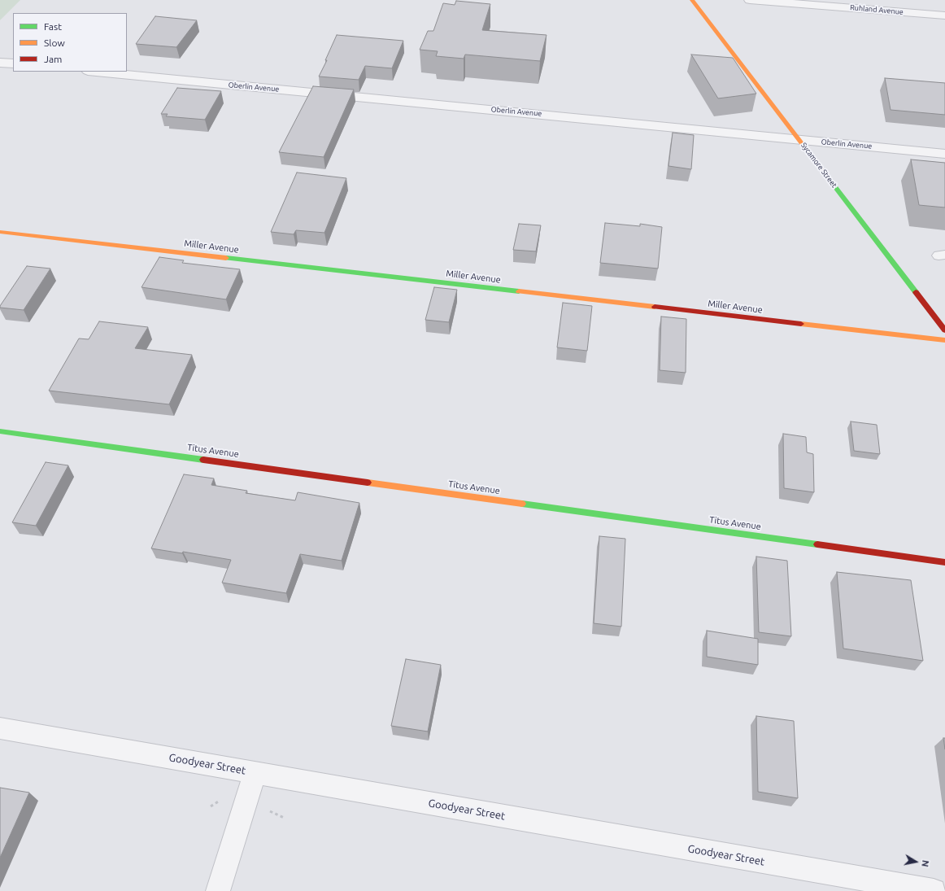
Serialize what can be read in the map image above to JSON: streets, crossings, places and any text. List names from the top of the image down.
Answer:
{
  "streets": {
    "street": [
      "Ruhland Avenue",
      "Oberlin Avenue",
      "Sycamore Street",
      "Miller Avenue",
      "Titus Avenue",
      "Goodyear Street"
    ]
  },
  "crossings": [
    ["Oberlin Avenue", "Sycamore Street"]
  ],
  "legend": ["Fast", "Slow", "Jam"],
  "north": "right"
}
